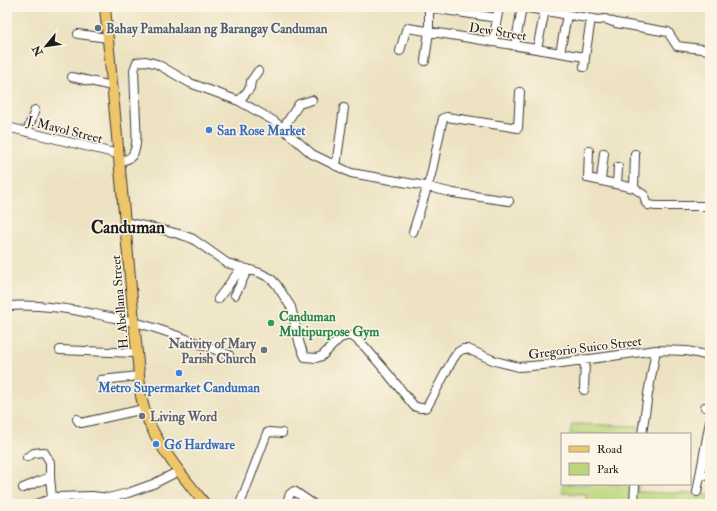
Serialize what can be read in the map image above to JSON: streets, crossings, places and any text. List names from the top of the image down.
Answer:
{
  "streets": {
    "main road": ["H. Abellana Street"],
    "street": ["Dew Street", "J. Mayol Street", "Gregorio Suico Street"]
  },
  "crossings": [
    ["J. Mayol Street", "H. Abellana Street"],
    ["H. Abellana Street", "Gregorio Suico Street"]
  ],
  "districts": ["Canduman"],
  "places": [
    "Bahay Pamahalaan ng Barangay Canduman",
    "San Rose Market",
    "Canduman Multipurpose Gym",
    "Nativity of Mary Parish Church",
    "Metro Supermarket Canduman",
    "Living Word",
    "G6 Hardware"
  ],
  "legend": ["Road", "Park"],
  "north": "bottom left"
}
